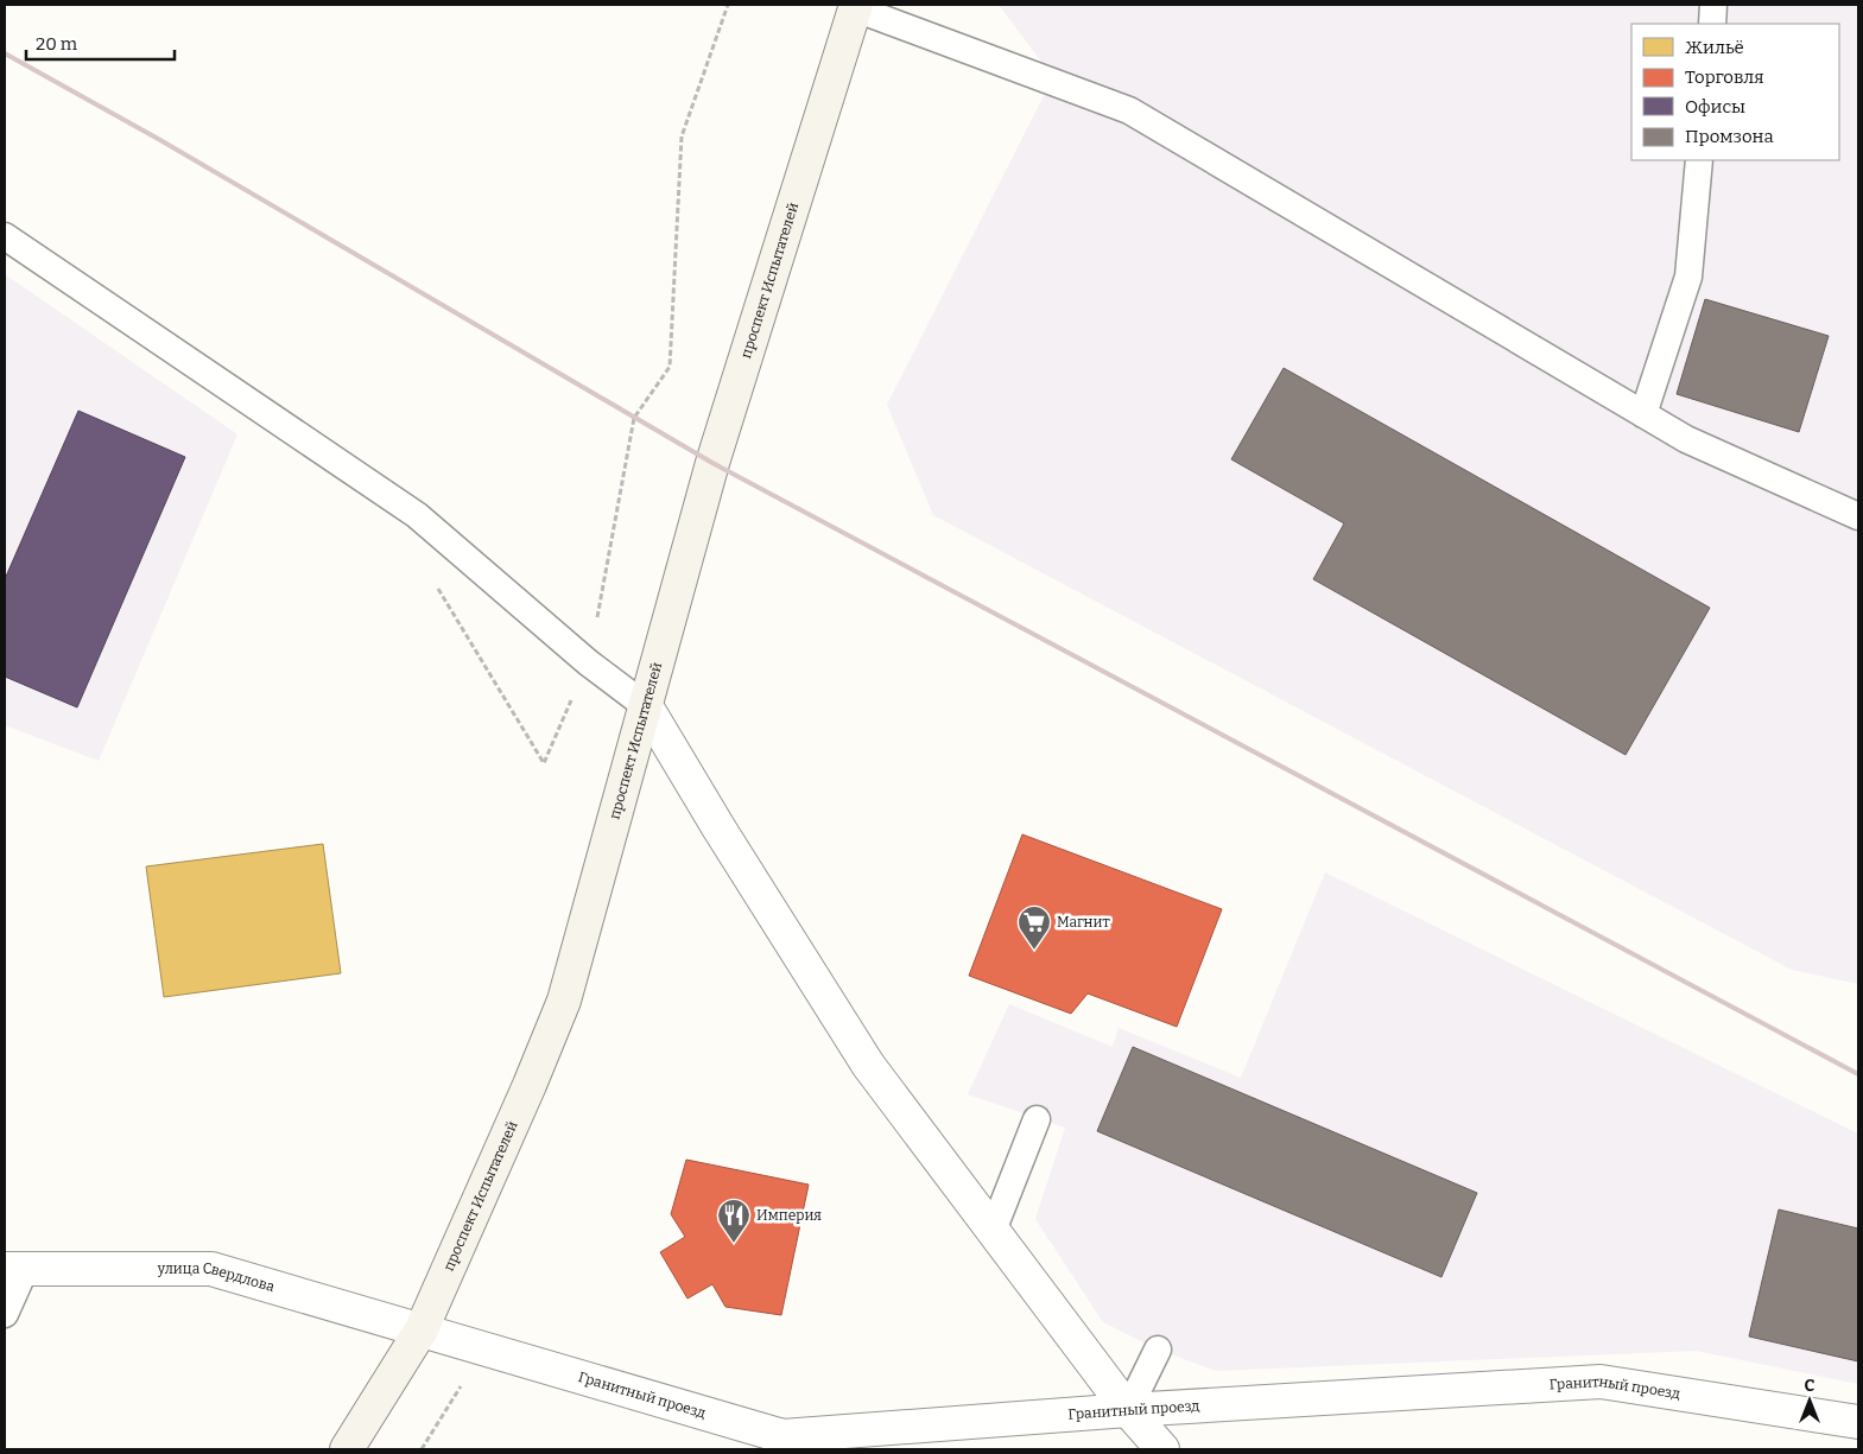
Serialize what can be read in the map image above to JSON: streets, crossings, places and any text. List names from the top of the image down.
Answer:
{
  "streets": {
    "main road": ["проспект Испытателей"],
    "street": ["улица Свердлова", "Гранитный проезд"]
  },
  "crossings": [
    ["проспект Испытателей", "улица Свердлова"],
    ["проспект Испытателей", "Гранитный проезд"],
    ["улица Свердлова", "Гранитный проезд"]
  ],
  "places": {
    "supermarket": ["Магнит"],
    "restaurant": ["Империя"]
  },
  "legend": [
    "Жильё",
    "Торговля",
    "Офисы",
    "Промзона"
  ],
  "scale_bar": "20 m",
  "north": "top"
}
